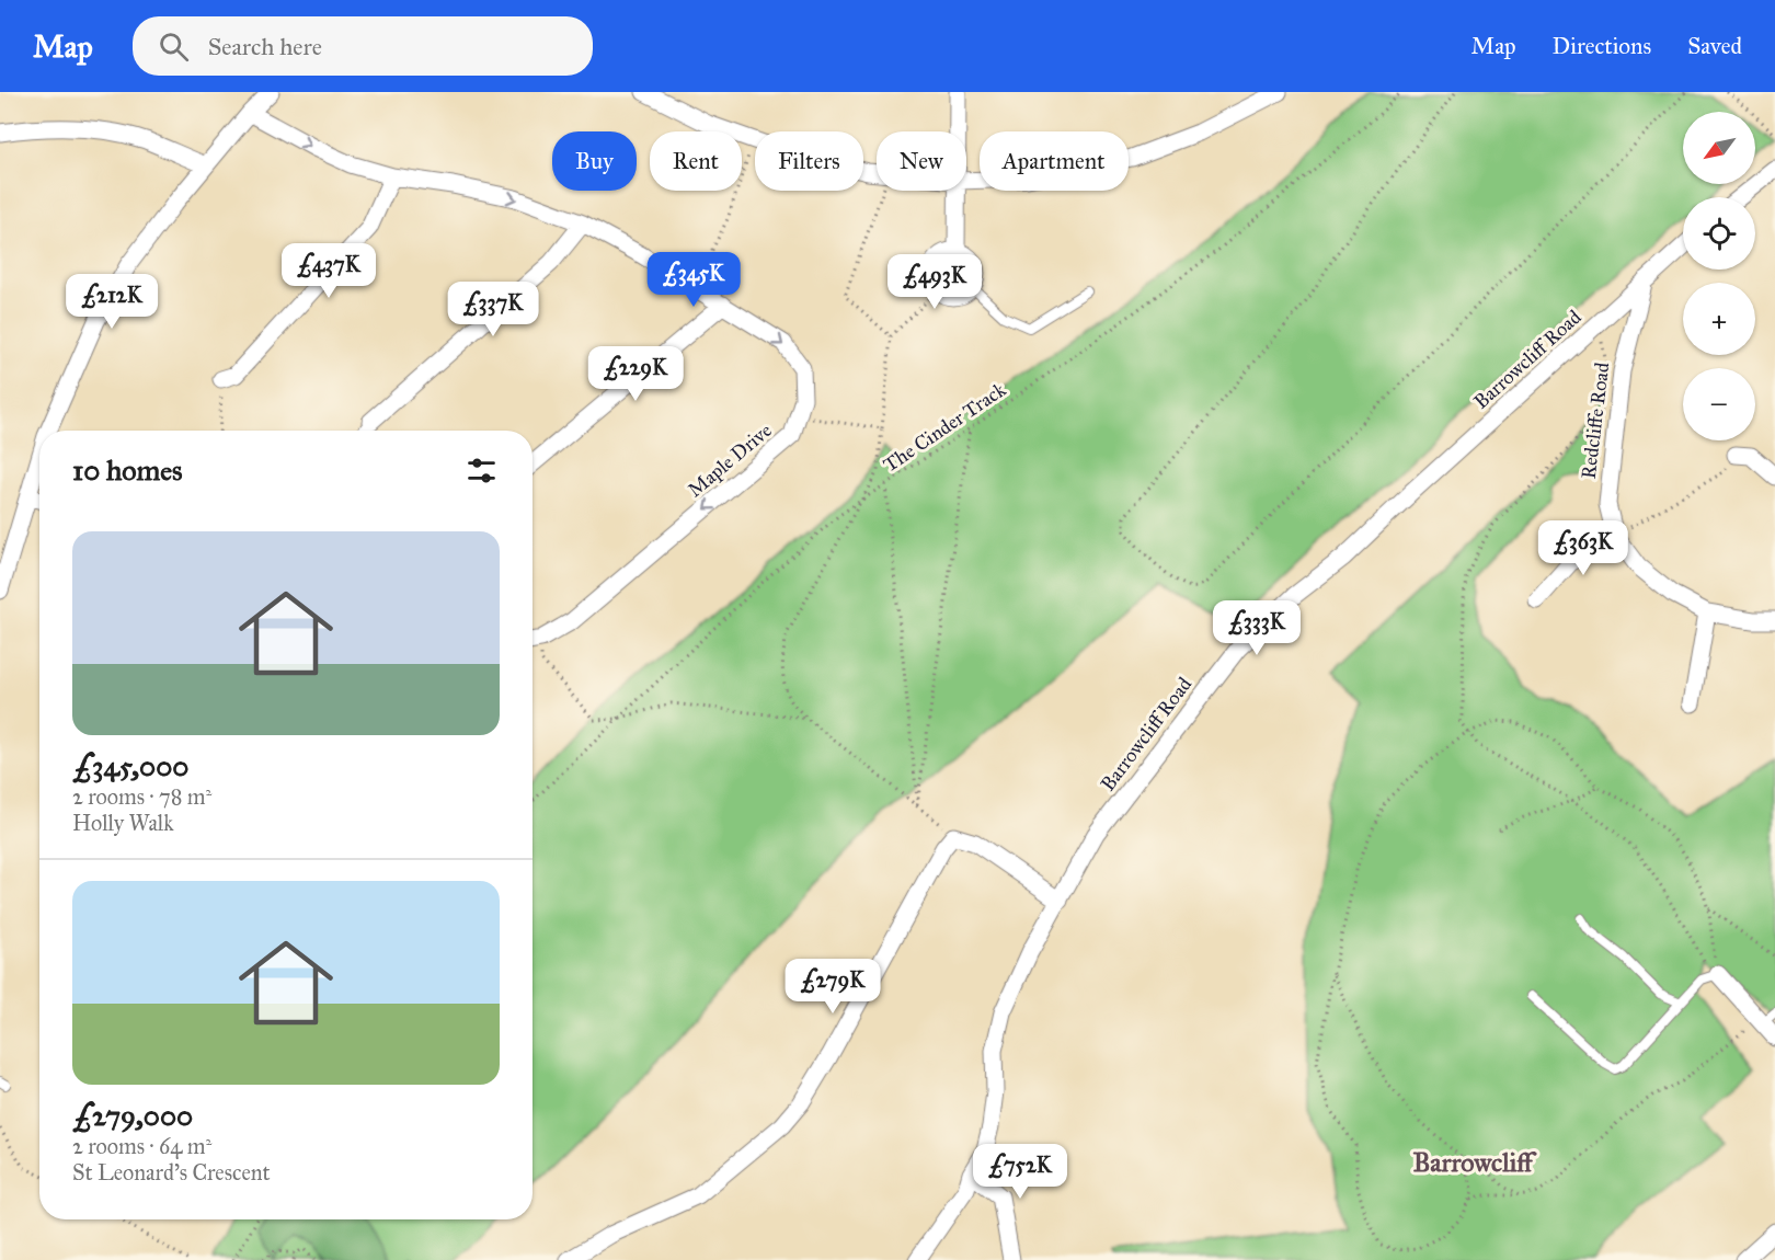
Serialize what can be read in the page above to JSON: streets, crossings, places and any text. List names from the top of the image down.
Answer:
{
  "streets": {
    "street": ["Barrowcliff Road", "Redcliffe Road", "Maple Drive"],
    "path": ["The Cinder Track"]
  },
  "crossings": [
    ["Barrowcliff Road", "Redcliffe Road"]
  ],
  "districts": ["Barrowcliff"],
  "north": "bottom left",
  "page": {
    "header": "Map",
    "search": "Search here",
    "nav": ["Map", "Directions", "Saved"],
    "map_buttons": ["+", "−"],
    "chip": [
      "Buy",
      "Rent",
      "Filters",
      "New",
      "Apartment"
    ],
    "price": [
      "£437K",
      "£345K",
      "£493K",
      "£212K",
      "£337K",
      "£229K",
      "£363K",
      "£333K",
      "£279K",
      "£752K"
    ],
    "heading": "10 homes",
    "list": [
      {
        "name": "£345,000",
        "note": "2 rooms · 78 m² · Holly Walk"
      },
      {
        "name": "£279,000",
        "note": "2 rooms · 64 m² · St Leonard's Crescent"
      }
    ]
  }
}
